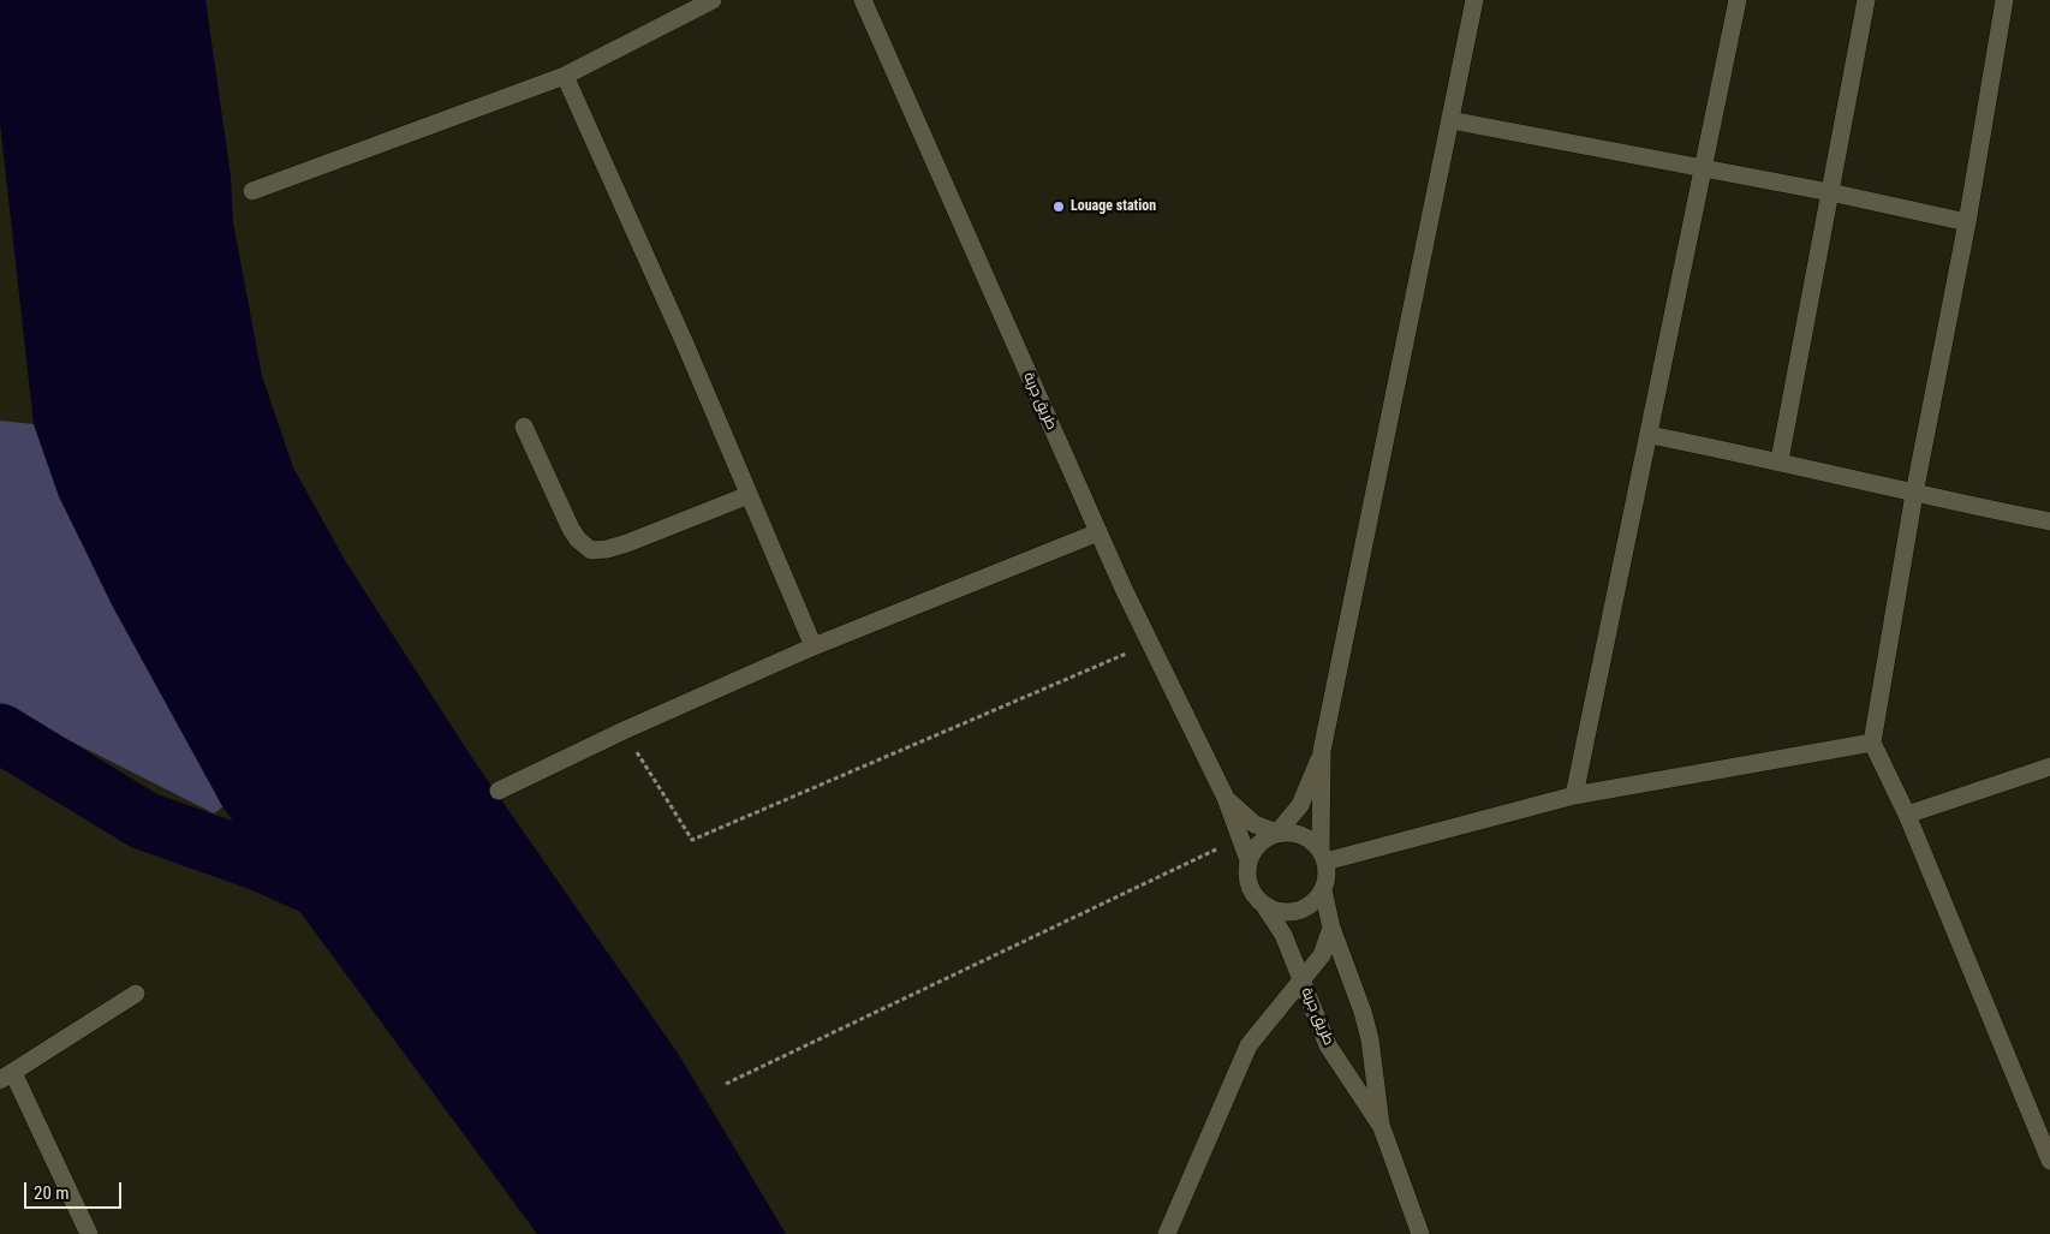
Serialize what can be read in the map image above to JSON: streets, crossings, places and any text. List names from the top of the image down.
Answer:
{
  "streets": {
    "street": ["طريق جربة"]
  },
  "places": ["Louage station"],
  "scale_bar": "20 m"
}
